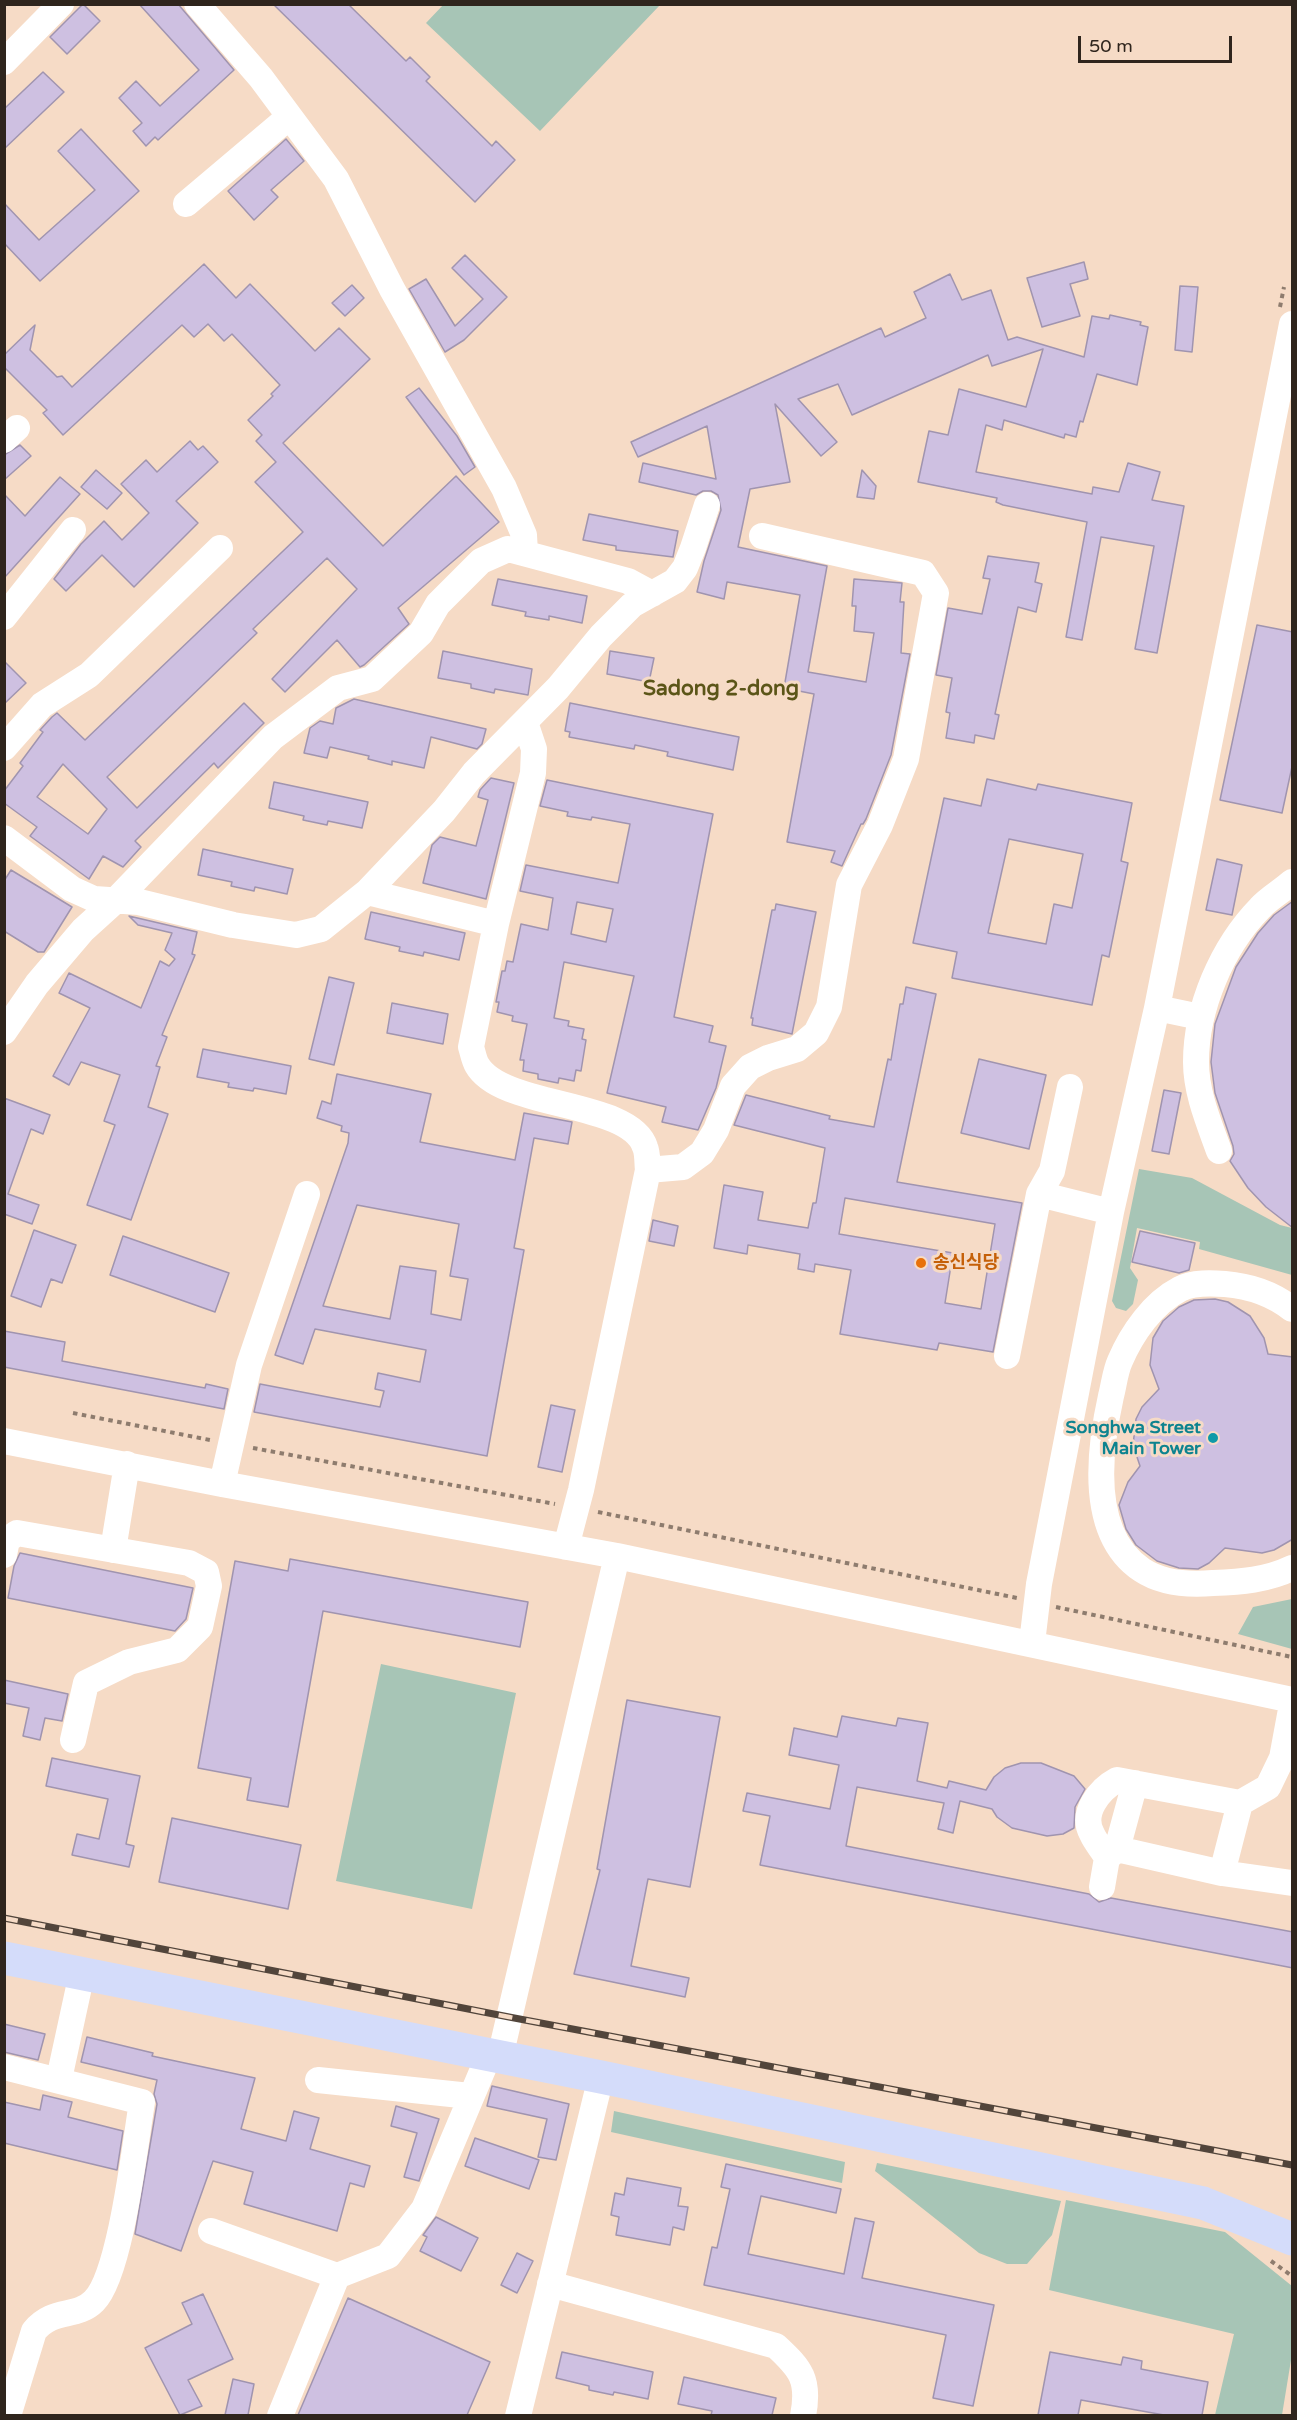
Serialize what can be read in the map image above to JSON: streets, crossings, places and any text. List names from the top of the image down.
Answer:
{
  "districts": ["Sadong 2-dong"],
  "places": ["송신식당", "Songhwa Street Main Tower"],
  "scale_bar": "50 m"
}
